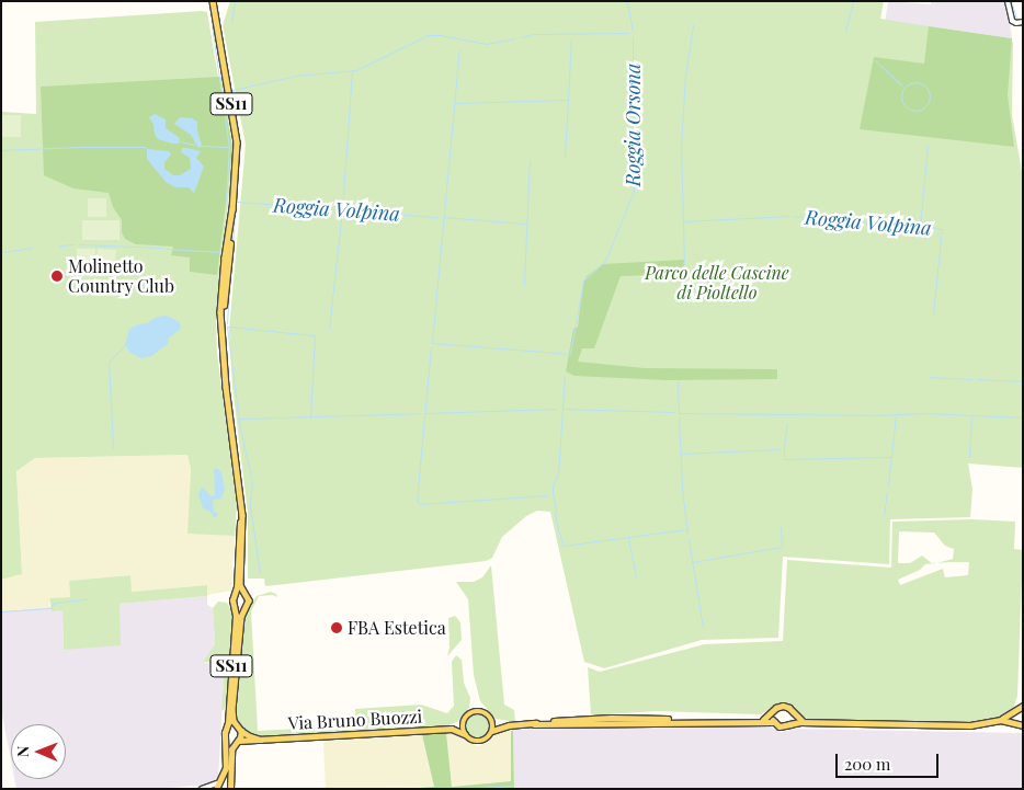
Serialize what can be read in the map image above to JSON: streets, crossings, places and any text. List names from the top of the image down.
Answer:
{
  "streets": {
    "main road": ["SS11", "Via Bruno Buozzi"]
  },
  "crossings": [
    ["SS11", "Via Bruno Buozzi"]
  ],
  "water": ["Roggia Orsona", "Roggia Volpina"],
  "parks": ["Parco delle Cascine di Pioltello"],
  "places": ["Molinetto Country Club", "FBA Estetica"],
  "scale_bar": "200 m",
  "north": "left"
}
